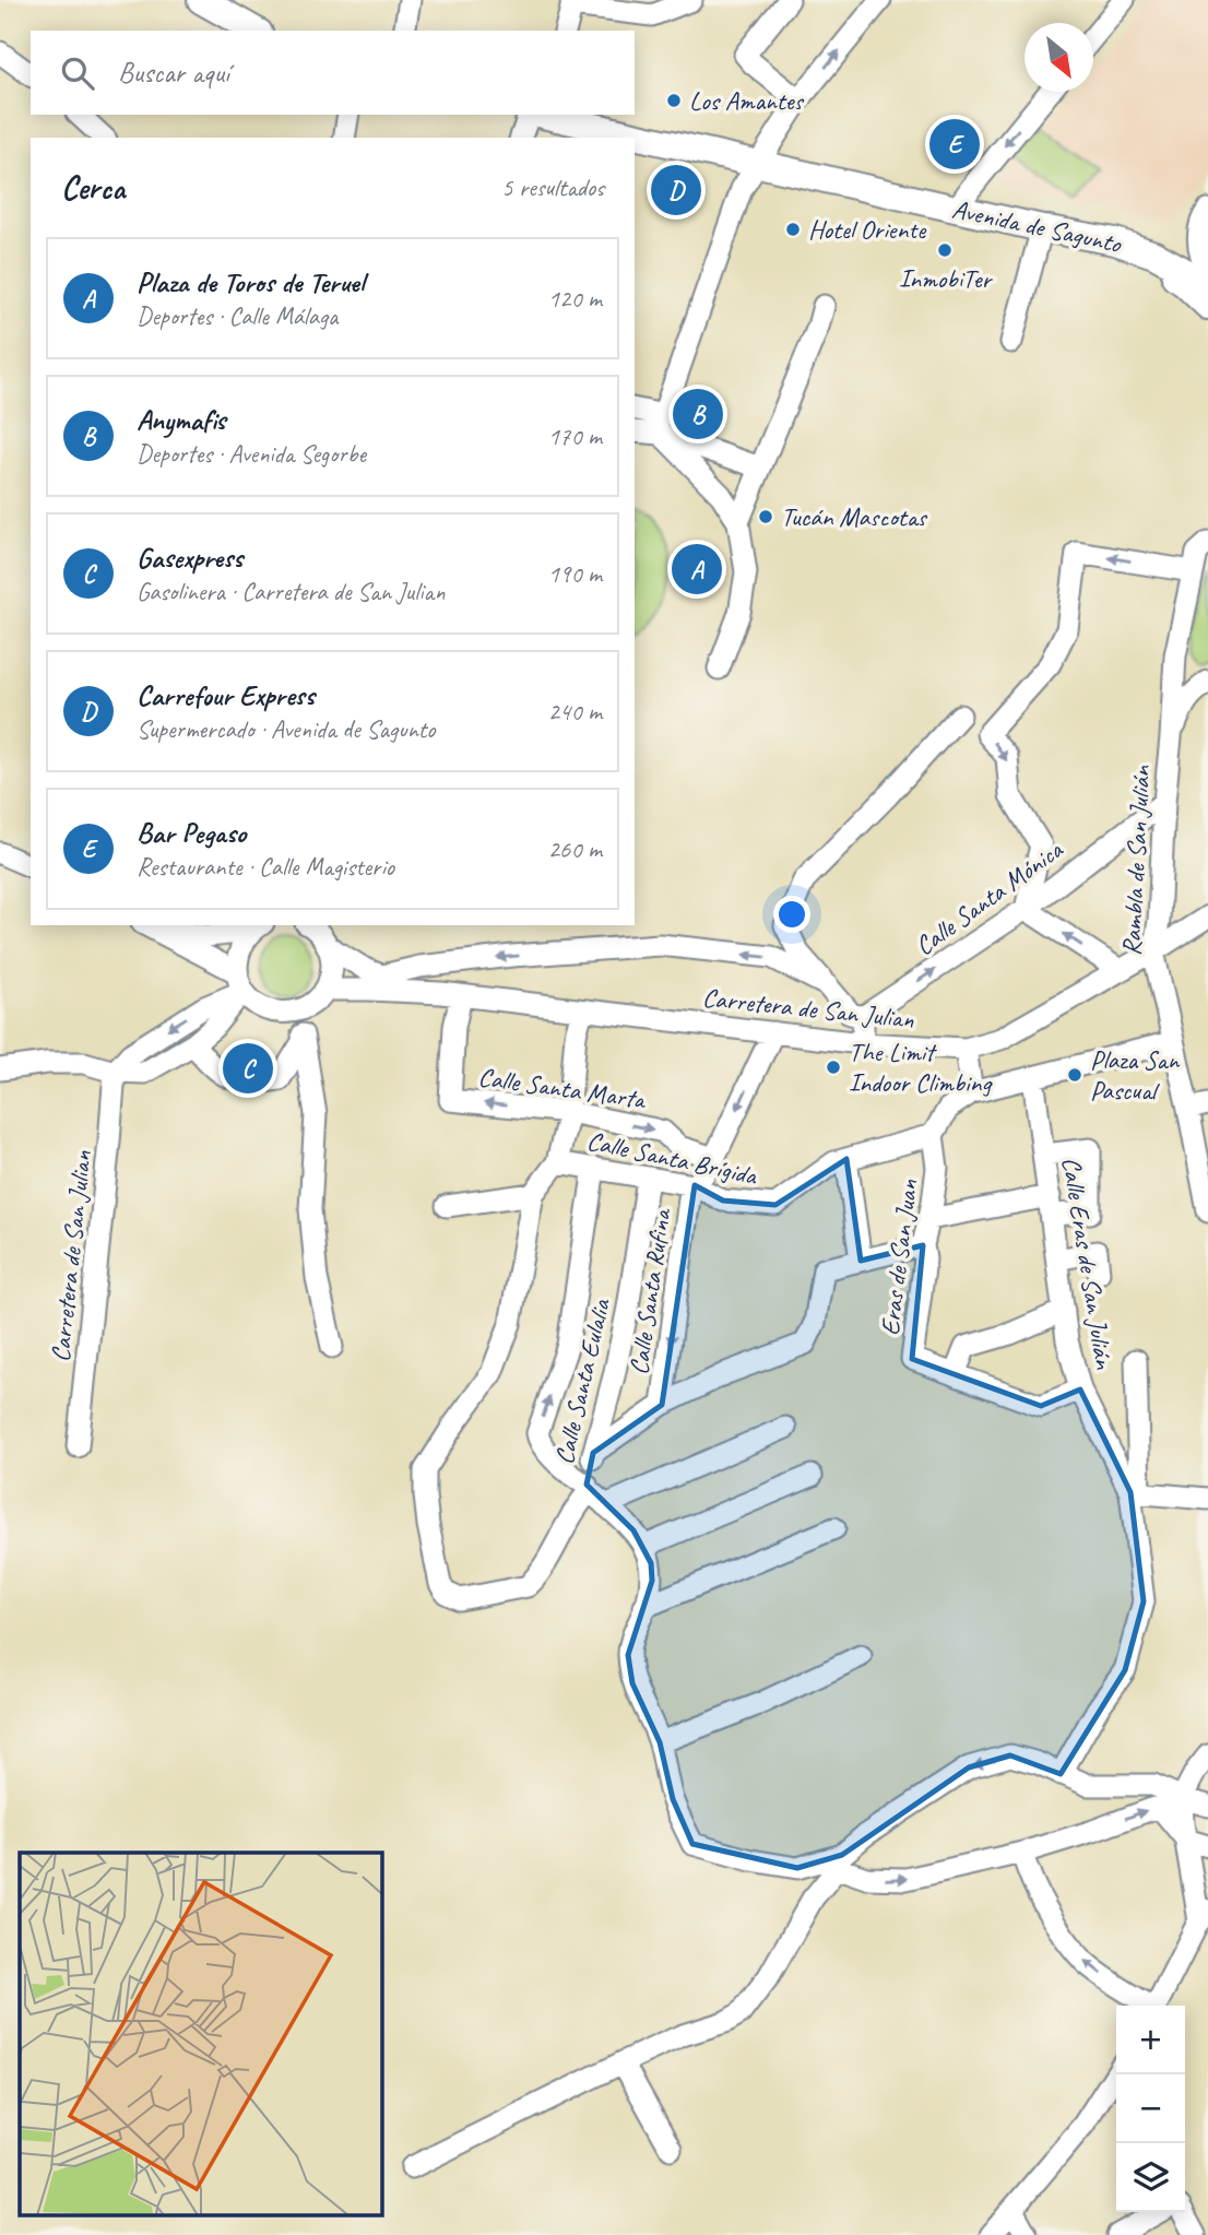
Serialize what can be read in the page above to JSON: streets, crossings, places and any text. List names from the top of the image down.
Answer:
{
  "streets": {
    "main road": ["Avenida de Sagunto"],
    "street": [
      "Rambla de San Julián",
      "Calle Santa Mónica",
      "Carretera de San Julian",
      "Calle Santa Marta",
      "Calle Santa Brígida",
      "Eras de San Juan",
      "Calle Eras de San Julián",
      "Calle Santa Rufina",
      "Calle Santa Eulalia"
    ]
  },
  "crossings": [
    ["Rambla de San Julián", "Calle Santa Mónica"],
    ["Rambla de San Julián", "Carretera de San Julian"],
    ["Carretera de San Julian", "Calle Santa Marta"],
    ["Carretera de San Julian", "Calle Santa Rufina"],
    ["Calle Santa Marta", "Calle Santa Rufina"],
    ["Calle Santa Brígida", "Eras de San Juan"],
    ["Calle Santa Brígida", "Calle Santa Rufina"],
    ["Calle Santa Brígida", "Calle Santa Eulalia"],
    ["Eras de San Juan", "Calle Eras de San Julián"],
    ["Calle Santa Rufina", "Calle Santa Eulalia"]
  ],
  "places": [
    "Los Amantes",
    "Hotel Oriente",
    "InmobiTer",
    "Tucán Mascotas",
    "The Limit Indoor Climbing",
    "Plaza San Pascual"
  ],
  "north": "bottom right",
  "page": {
    "search": "Buscar aquí",
    "pins": [
      "E",
      "D",
      "B",
      "A",
      "C"
    ],
    "heading": ["Cerca", "5 resultados"],
    "list": [
      {
        "mark": "A",
        "name": "Plaza de Toros de Teruel",
        "note": "Deportes · Calle Málaga",
        "value": "120 m"
      },
      {
        "mark": "B",
        "name": "Anymafis",
        "note": "Deportes · Avenida Segorbe",
        "value": "170 m"
      },
      {
        "mark": "C",
        "name": "Gasexpress",
        "note": "Gasolinera · Carretera de San Julian",
        "value": "190 m"
      },
      {
        "mark": "D",
        "name": "Carrefour Express",
        "note": "Supermercado · Avenida de Sagunto",
        "value": "240 m"
      },
      {
        "mark": "E",
        "name": "Bar Pegaso",
        "note": "Restaurante · Calle Magisterio",
        "value": "260 m"
      }
    ],
    "map_buttons": ["+", "−"]
  }
}
